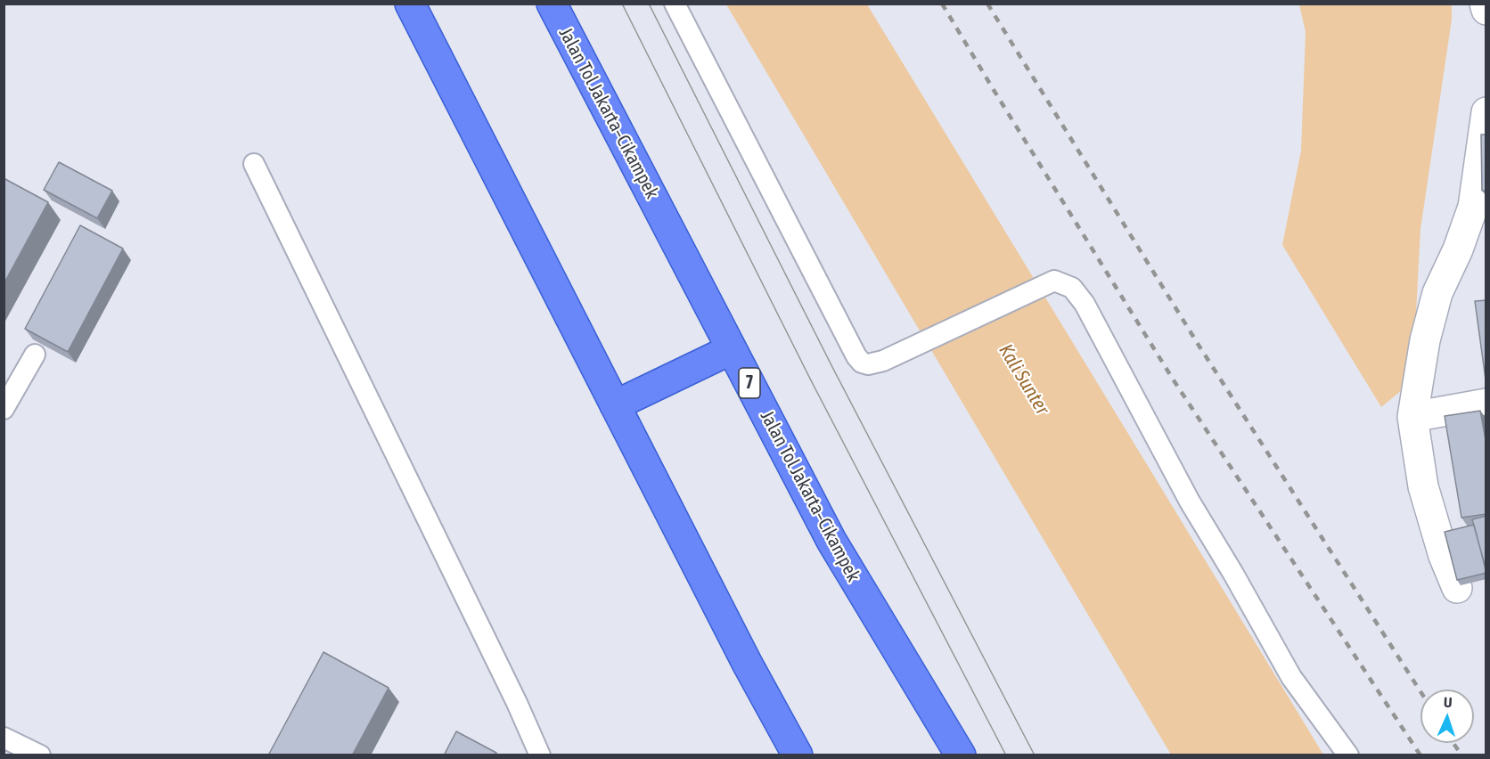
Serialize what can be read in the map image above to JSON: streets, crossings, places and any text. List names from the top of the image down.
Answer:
{
  "streets": {
    "highway": ["Jalan Tol Jakarta–Cikampek", "7"]
  },
  "water": ["Kali Sunter"],
  "north": "top"
}
